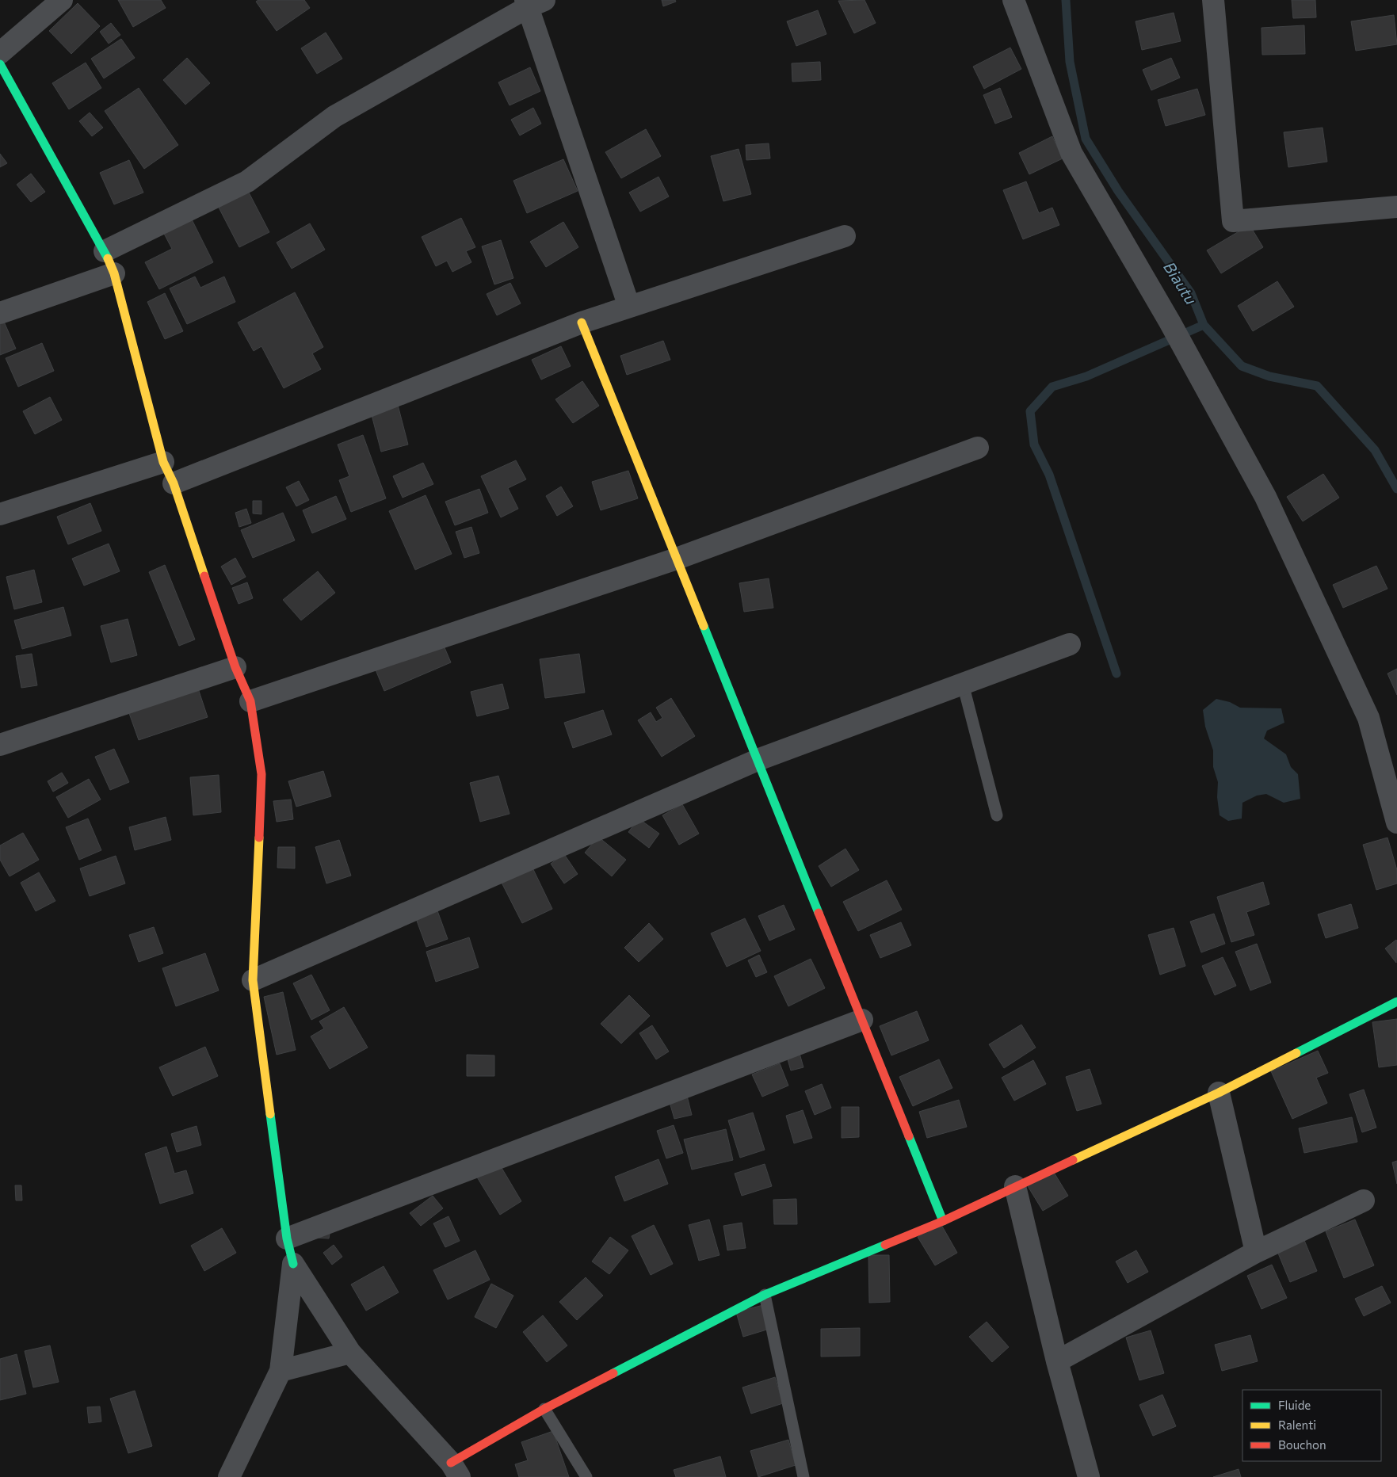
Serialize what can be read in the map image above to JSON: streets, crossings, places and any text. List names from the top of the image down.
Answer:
{
  "water": ["Biautu"],
  "legend": ["Fluide", "Ralenti", "Bouchon"]
}
